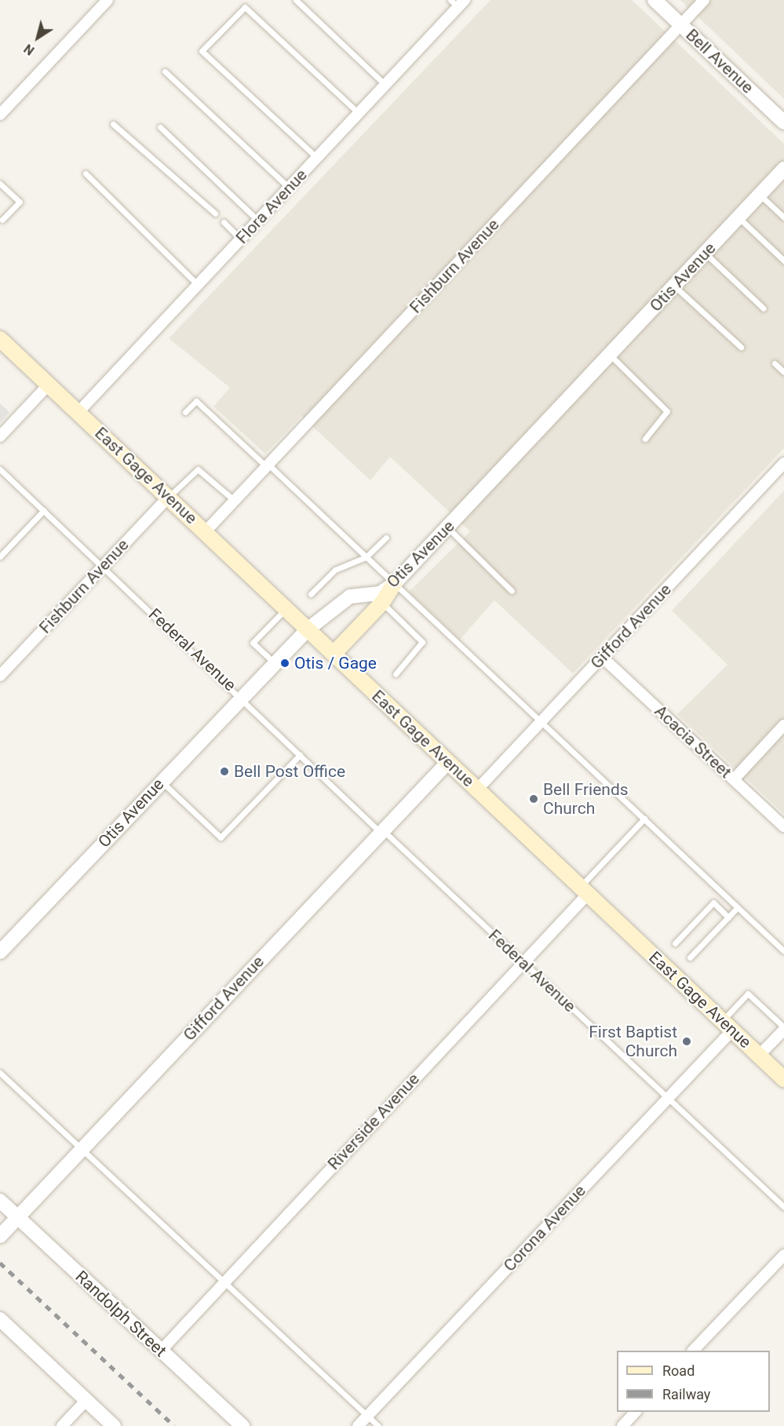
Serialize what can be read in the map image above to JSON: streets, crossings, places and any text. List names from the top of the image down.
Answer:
{
  "streets": {
    "main road": ["East Gage Avenue"],
    "street": [
      "Bell Avenue",
      "Flora Avenue",
      "Fishburn Avenue",
      "Otis Avenue",
      "Gifford Avenue",
      "Acacia Street",
      "Riverside Avenue",
      "Corona Avenue",
      "Randolph Street"
    ],
    "lane": ["Federal Avenue"]
  },
  "crossings": [
    ["Bell Avenue", "Fishburn Avenue"],
    ["Flora Avenue", "East Gage Avenue"],
    ["Fishburn Avenue", "East Gage Avenue"],
    ["Fishburn Avenue", "Federal Avenue"],
    ["Otis Avenue", "East Gage Avenue"],
    ["Otis Avenue", "Federal Avenue"],
    ["East Gage Avenue", "Gifford Avenue"],
    ["East Gage Avenue", "Riverside Avenue"],
    ["East Gage Avenue", "Corona Avenue"],
    ["Gifford Avenue", "Federal Avenue"],
    ["Gifford Avenue", "Acacia Street"],
    ["Gifford Avenue", "Randolph Street"],
    ["Federal Avenue", "Riverside Avenue"],
    ["Federal Avenue", "Corona Avenue"],
    ["Riverside Avenue", "Randolph Street"]
  ],
  "places": [
    "Otis / Gage",
    "Bell Post Office",
    "Bell Friends Church",
    "First Baptist Church"
  ],
  "legend": ["Road", "Railway"],
  "north": "bottom left"
}
